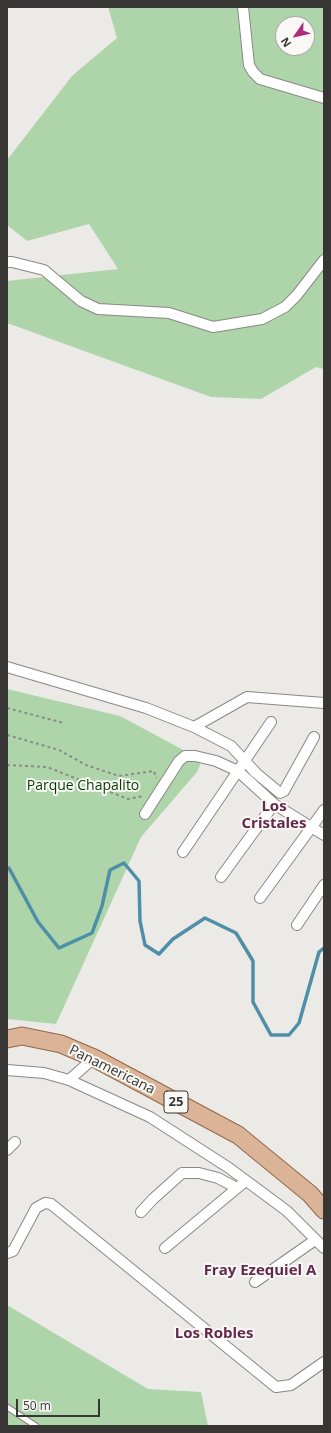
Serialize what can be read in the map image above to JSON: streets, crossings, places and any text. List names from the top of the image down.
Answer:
{
  "streets": {
    "main road": ["Panamericana", "25"]
  },
  "districts": ["Los Cristales", "Fray Ezequiel A", "Los Robles"],
  "parks": ["Parque Chapalito"],
  "scale_bar": "50 m",
  "north": "bottom left"
}
